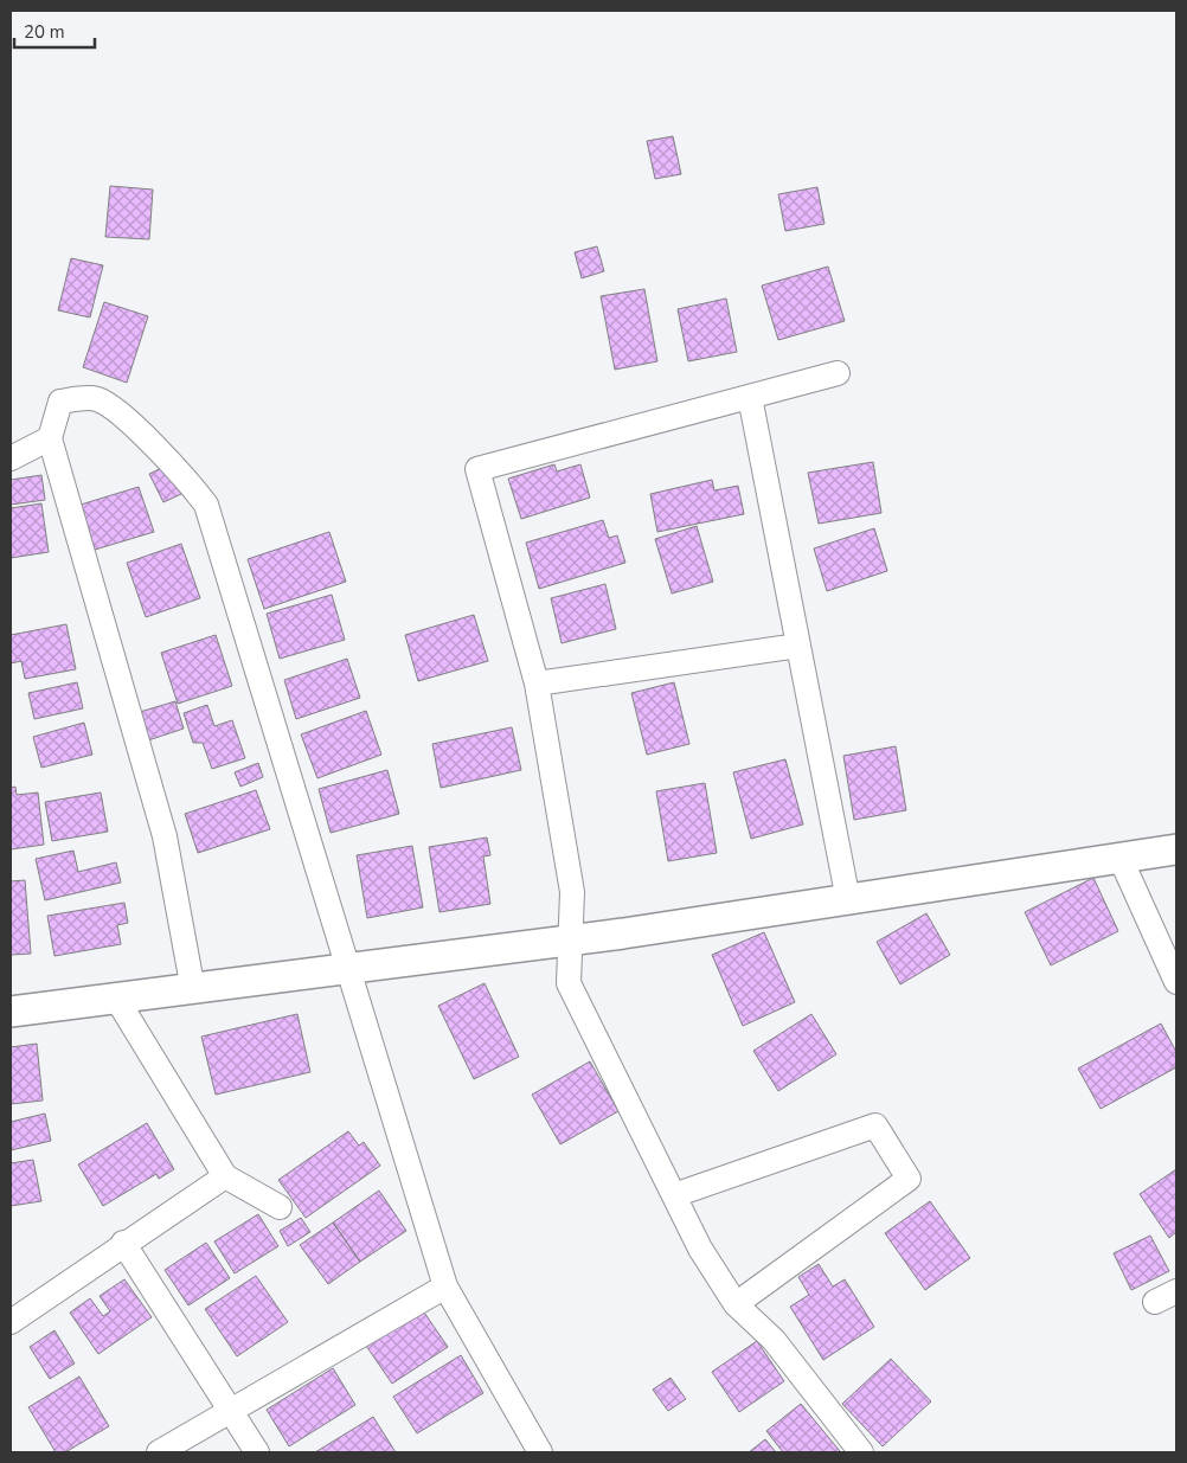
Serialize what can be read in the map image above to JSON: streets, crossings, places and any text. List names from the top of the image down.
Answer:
{
  "scale_bar": "20 m"
}
